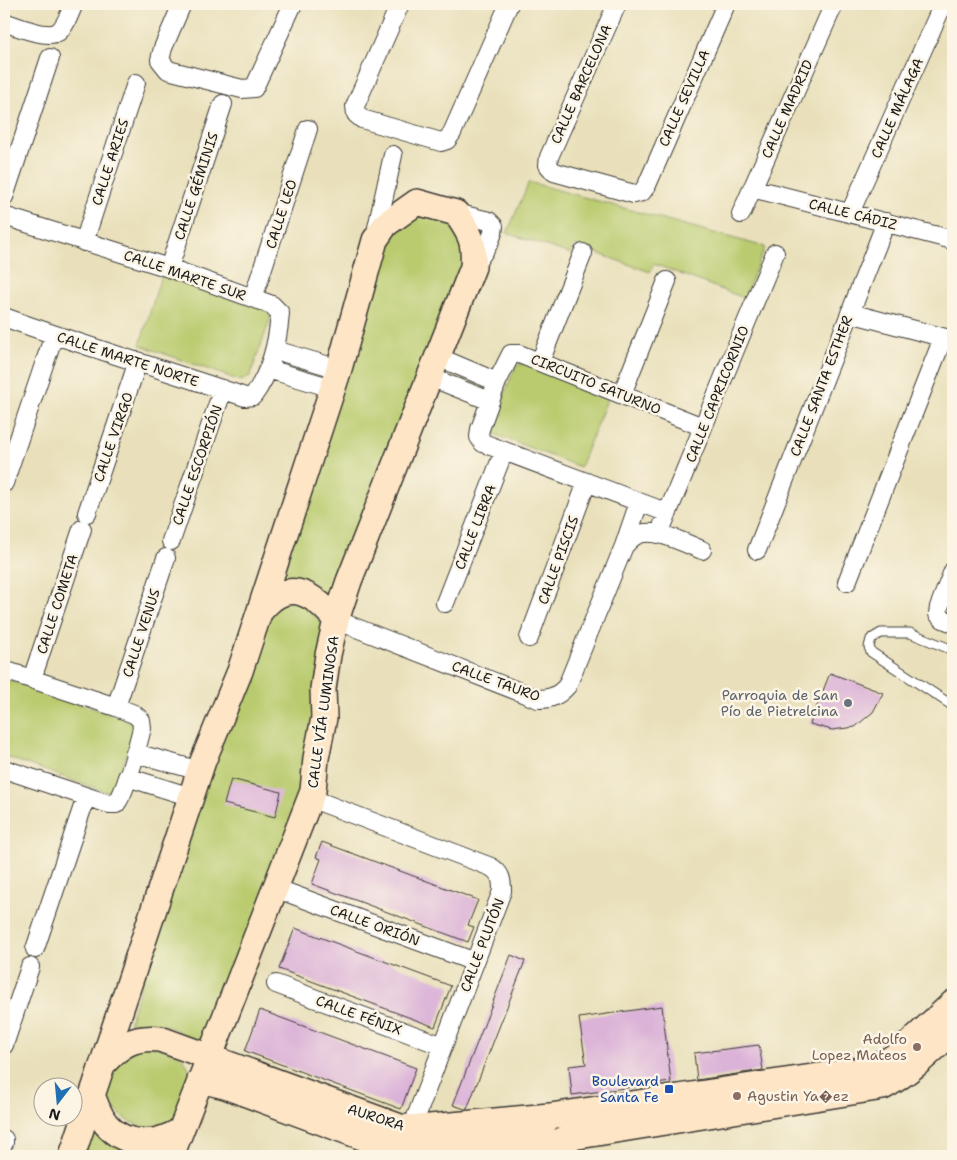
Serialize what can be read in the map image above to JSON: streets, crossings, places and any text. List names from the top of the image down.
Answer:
{
  "streets": {
    "street": [
      "CALLE BARCELONA",
      "CALLE SEVILLA",
      "CALLE MÁLAGA",
      "CALLE MADRID",
      "CALLE ARIES",
      "CALLE GÉMINIS",
      "CALLE LEO",
      "CALLE CÁDIZ",
      "CALLE MARTE SUR",
      "CALLE MARTE NORTE",
      "CIRCUITO SATURNO",
      "CALLE SANTA ESTHER",
      "CALLE CAPRICORNIO",
      "CALLE VIRGO",
      "CALLE ESCORPIÓN",
      "CALLE LIBRA",
      "CALLE PISCIS",
      "CALLE COMETA",
      "CALLE VENUS",
      "CALLE TAURO",
      "CALLE VÍA LUMINOSA",
      "CALLE ORIÓN",
      "CALLE PLUTÓN",
      "CALLE FÉNIX",
      "AURORA"
    ]
  },
  "crossings": [
    ["CALLE BARCELONA", "CALLE SEVILLA"],
    ["CALLE MÁLAGA", "CALLE CÁDIZ"],
    ["CALLE MADRID", "CALLE CÁDIZ"],
    ["CALLE ARIES", "CALLE MARTE SUR"],
    ["CALLE GÉMINIS", "CALLE MARTE SUR"],
    ["CALLE LEO", "CALLE MARTE SUR"],
    ["CALLE CÁDIZ", "CALLE SANTA ESTHER"],
    ["CALLE MARTE SUR", "CALLE MARTE NORTE"],
    ["CALLE MARTE NORTE", "CALLE VIRGO"],
    ["CALLE MARTE NORTE", "CALLE ESCORPIÓN"],
    ["CIRCUITO SATURNO", "CALLE CAPRICORNIO"],
    ["CIRCUITO SATURNO", "CALLE LIBRA"],
    ["CIRCUITO SATURNO", "CALLE PISCIS"],
    ["CIRCUITO SATURNO", "CALLE TAURO"],
    ["CALLE VIRGO", "CALLE COMETA"],
    ["CALLE TAURO", "CALLE VÍA LUMINOSA"],
    ["CALLE VÍA LUMINOSA", "CALLE ORIÓN"],
    ["CALLE VÍA LUMINOSA", "CALLE PLUTÓN"],
    ["CALLE VÍA LUMINOSA", "AURORA"],
    ["CALLE ORIÓN", "CALLE PLUTÓN"],
    ["CALLE PLUTÓN", "CALLE FÉNIX"],
    ["CALLE PLUTÓN", "AURORA"]
  ],
  "places": {
    "other": ["Parroquia de San Pío de Pietrelcina", "Adolfo Lopez Mateos", "Agustin Ya�ez"],
    "transit": ["Boulevard Santa Fe"]
  },
  "north": "bottom"
}
